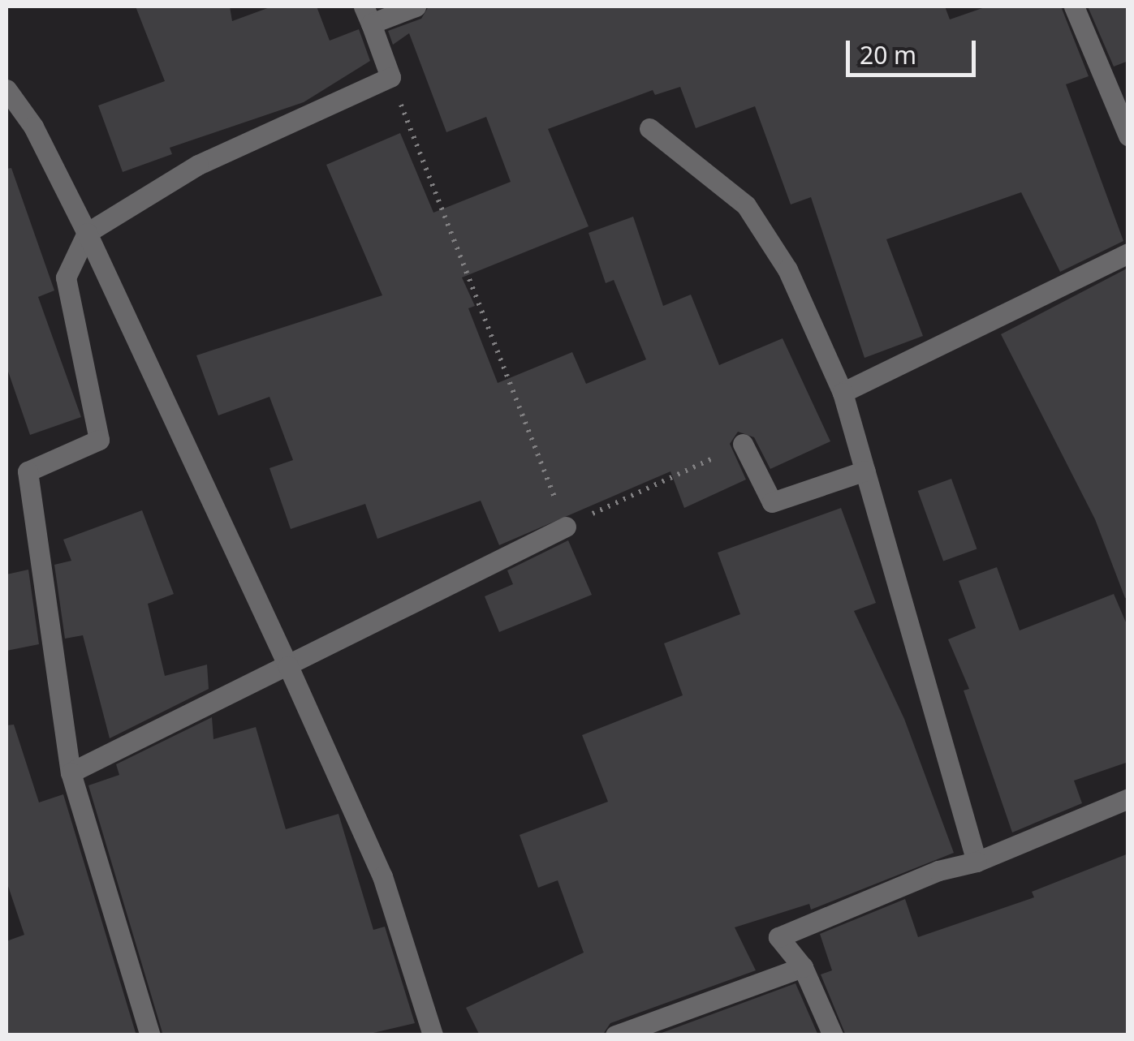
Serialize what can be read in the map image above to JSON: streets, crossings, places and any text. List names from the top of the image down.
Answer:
{
  "scale_bar": "20 m"
}
